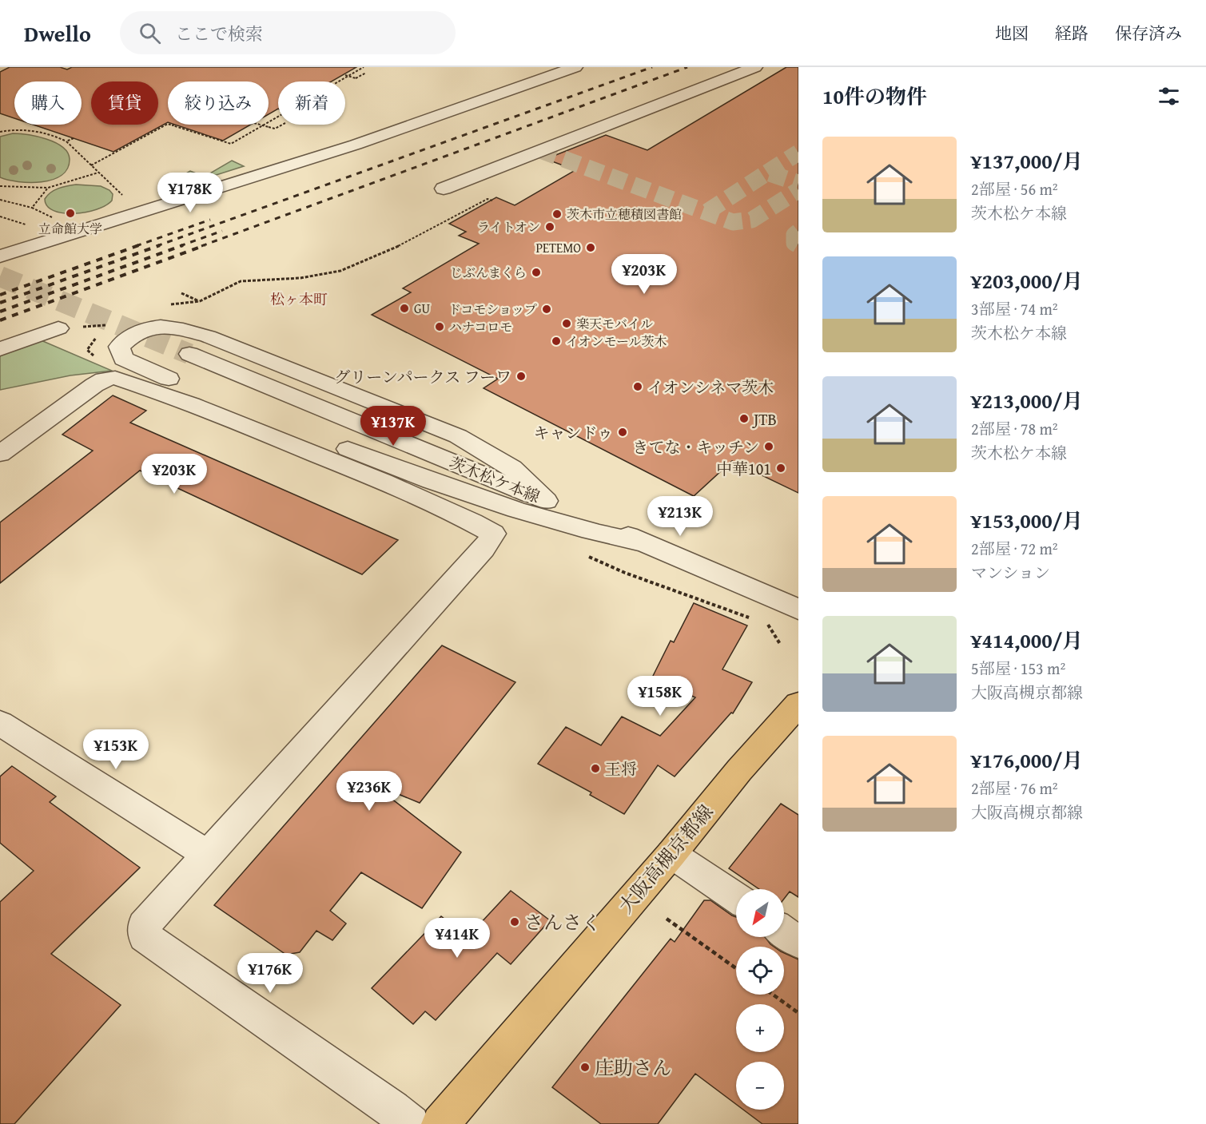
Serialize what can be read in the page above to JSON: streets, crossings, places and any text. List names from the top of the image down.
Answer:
{
  "streets": {
    "main road": ["大阪高槻京都線"],
    "street": ["茨木松ケ本線"]
  },
  "districts": ["松ヶ本町"],
  "places": [
    "立命館大学",
    "茨木市立穂積図書館",
    "ライトオン",
    "PETEMO",
    "じぶんまくら",
    "GU",
    "ドコモショップ",
    "楽天モバイル",
    "ハナコロモ",
    "イオンモール茨木",
    "グリーンパークス フーワ",
    "イオンシネマ茨木",
    "JTB",
    "キャンドゥ",
    "きてな・キッチン",
    "中華101",
    "王将",
    "さんさく",
    "庄助さん"
  ],
  "north": "bottom left",
  "page": {
    "header": "Dwello",
    "search": "ここで検索",
    "nav": ["地図", "経路", "保存済み"],
    "heading": "10件の物件",
    "chip": [
      "購入",
      "賃貸",
      "絞り込み",
      "新着"
    ],
    "list": [
      {
        "name": "¥137,000/月",
        "note": "2部屋 · 56 m² · 茨木松ケ本線"
      },
      {
        "name": "¥203,000/月",
        "note": "3部屋 · 74 m² · 茨木松ケ本線"
      },
      {
        "name": "¥213,000/月",
        "note": "2部屋 · 78 m² · 茨木松ケ本線"
      },
      {
        "name": "¥153,000/月",
        "note": "2部屋 · 72 m² · マンション"
      },
      {
        "name": "¥414,000/月",
        "note": "5部屋 · 153 m² · 大阪高槻京都線"
      },
      {
        "name": "¥176,000/月",
        "note": "2部屋 · 76 m² · 大阪高槻京都線"
      }
    ],
    "price": [
      "¥178K",
      "¥203K",
      "¥137K",
      "¥203K",
      "¥213K",
      "¥158K",
      "¥153K",
      "¥236K",
      "¥414K",
      "¥176K"
    ],
    "map_buttons": ["+", "−"]
  }
}
